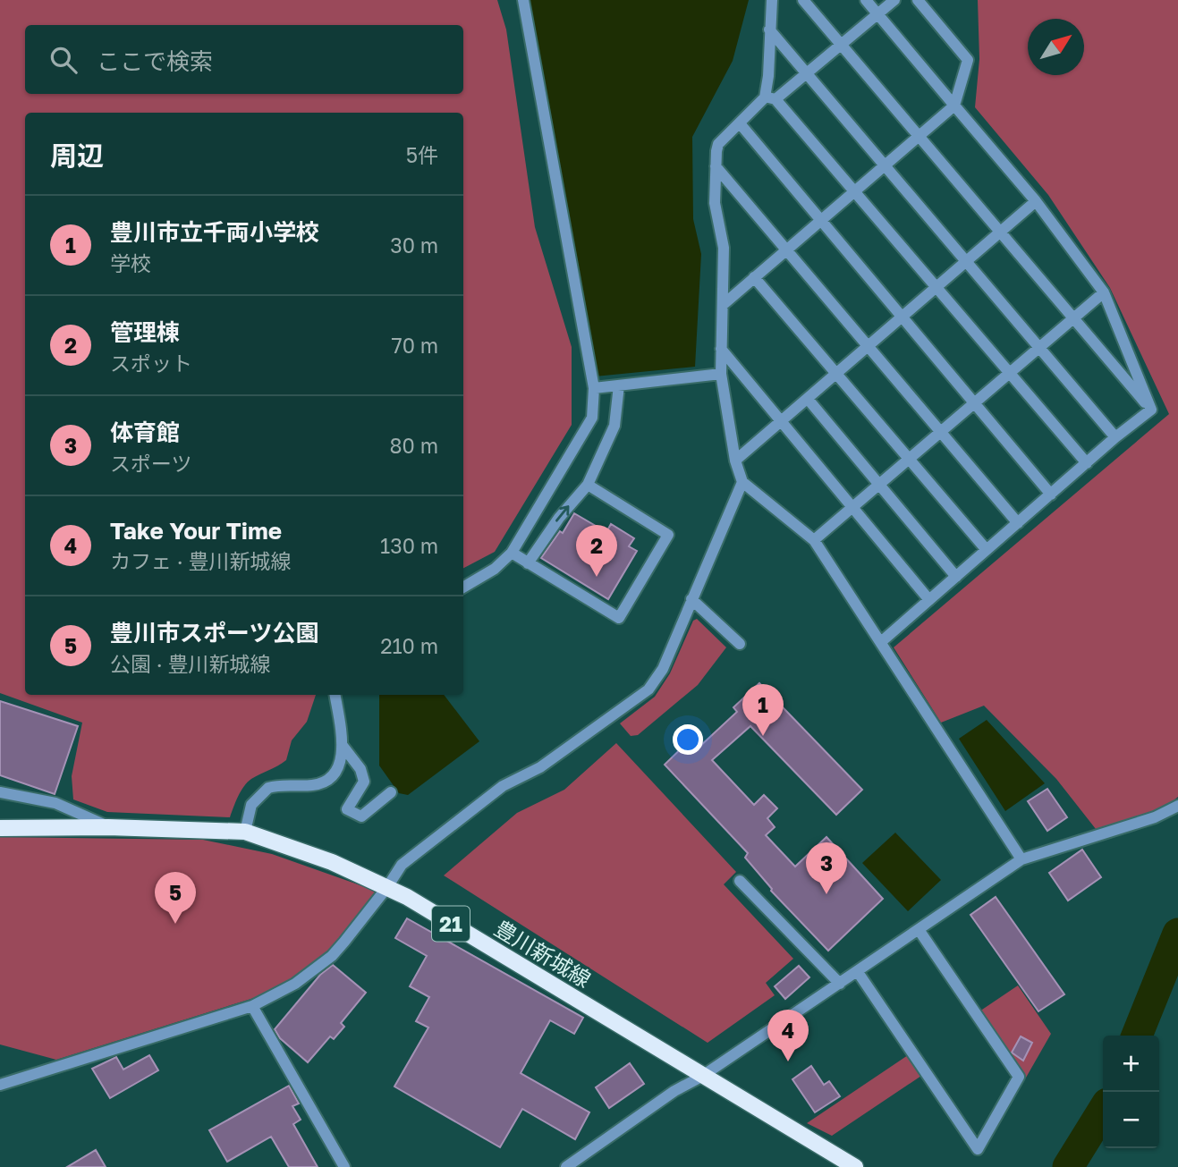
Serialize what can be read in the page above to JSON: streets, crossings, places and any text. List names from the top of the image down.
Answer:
{
  "streets": {
    "main road": ["21", "豊川新城線"]
  },
  "north": "top right",
  "page": {
    "search": "ここで検索",
    "heading": ["周辺", "5件"],
    "list": [
      {
        "mark": "1",
        "name": "豊川市立千両小学校",
        "note": "学校",
        "value": "30 m"
      },
      {
        "mark": "2",
        "name": "管理棟",
        "note": "スポット",
        "value": "70 m"
      },
      {
        "mark": "3",
        "name": "体育館",
        "note": "スポーツ",
        "value": "80 m"
      },
      {
        "mark": "4",
        "name": "Take Your Time",
        "note": "カフェ · 豊川新城線",
        "value": "130 m"
      },
      {
        "mark": "5",
        "name": "豊川市スポーツ公園",
        "note": "公園 · 豊川新城線",
        "value": "210 m"
      }
    ],
    "pins": [
      "2",
      "1",
      "3",
      "5",
      "4"
    ],
    "map_buttons": ["+", "−"]
  }
}
